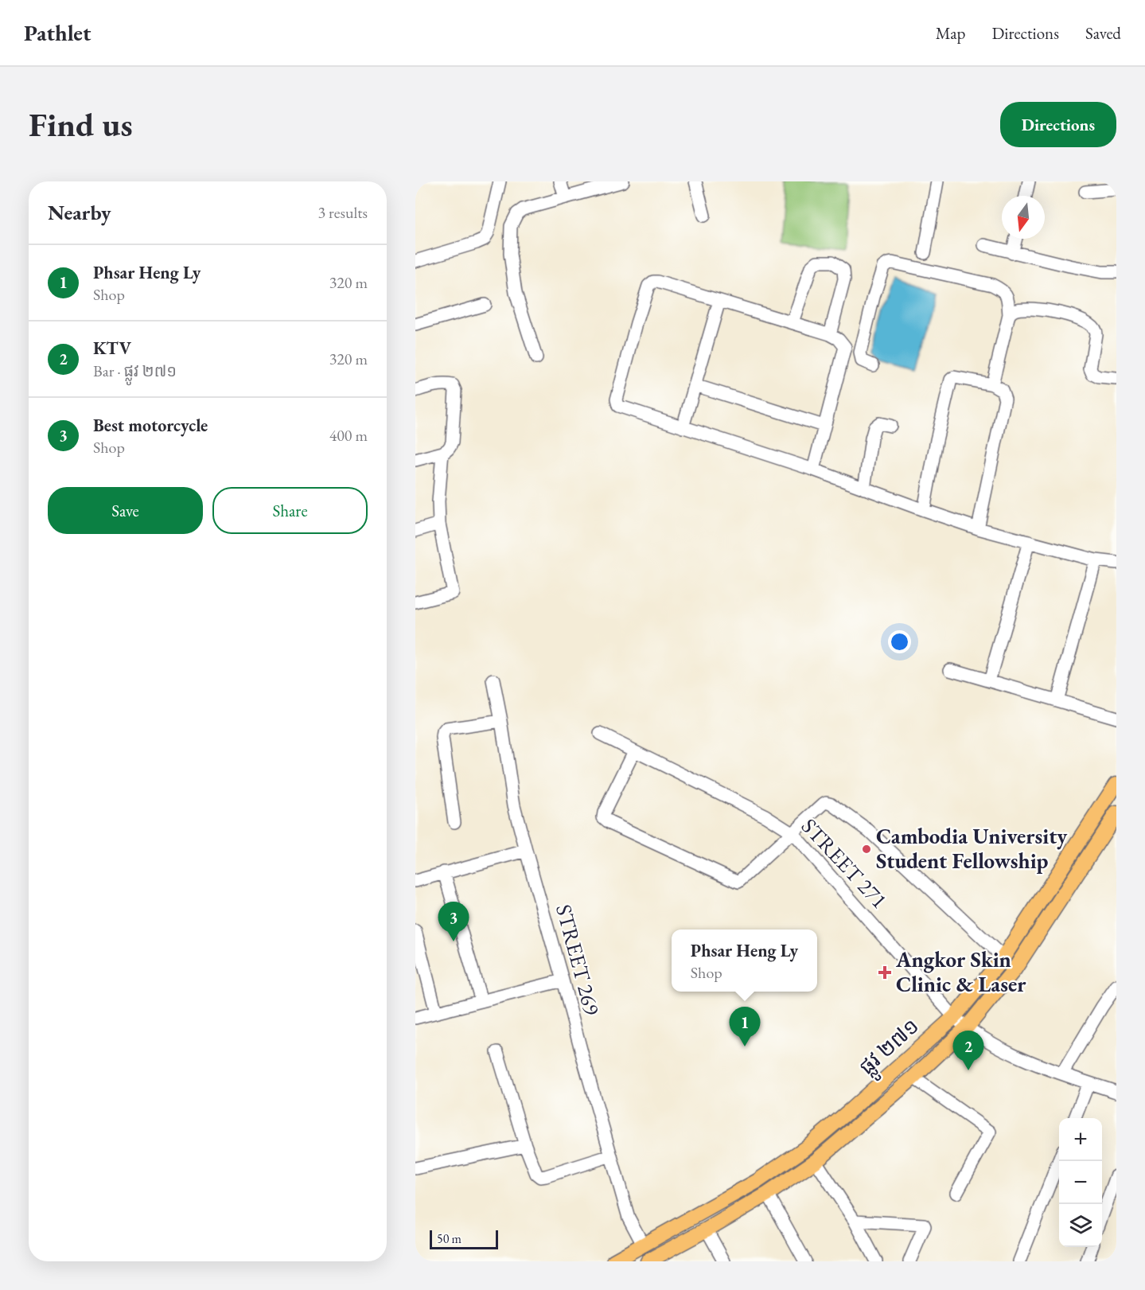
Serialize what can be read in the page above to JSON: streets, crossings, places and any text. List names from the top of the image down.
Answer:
{
  "streets": {
    "main road": ["ផ្លូវ ២៧១"],
    "street": ["STREET 271", "STREET 269"]
  },
  "crossings": [
    ["STREET 271", "ផ្លូវ ២៧១"],
    ["STREET 269", "ផ្លូវ ២៧១"]
  ],
  "places": {
    "other": ["Cambodia University Student Fellowship"],
    "health": ["Angkor Skin Clinic & Laser"]
  },
  "scale_bar": "50 m",
  "north": "bottom",
  "page": {
    "header": "Pathlet",
    "nav": ["Map", "Directions", "Saved"],
    "buttons": [
      "Directions",
      ["Save", "Share"]
    ],
    "title": "Find us",
    "heading": ["Nearby", "3 results"],
    "list": [
      {
        "mark": "1",
        "name": "Phsar Heng Ly",
        "note": "Shop",
        "value": "320 m"
      },
      {
        "mark": "2",
        "name": "KTV",
        "note": "Bar · ផ្លូវ ២៧១",
        "value": "320 m"
      },
      {
        "mark": "3",
        "name": "Best motorcycle",
        "note": "Shop",
        "value": "400 m"
      }
    ],
    "pins": ["3", "1", "2"],
    "popup": ["Phsar Heng Ly", "Shop"],
    "map_buttons": ["+", "−"],
    "scale": "50 m"
  }
}
